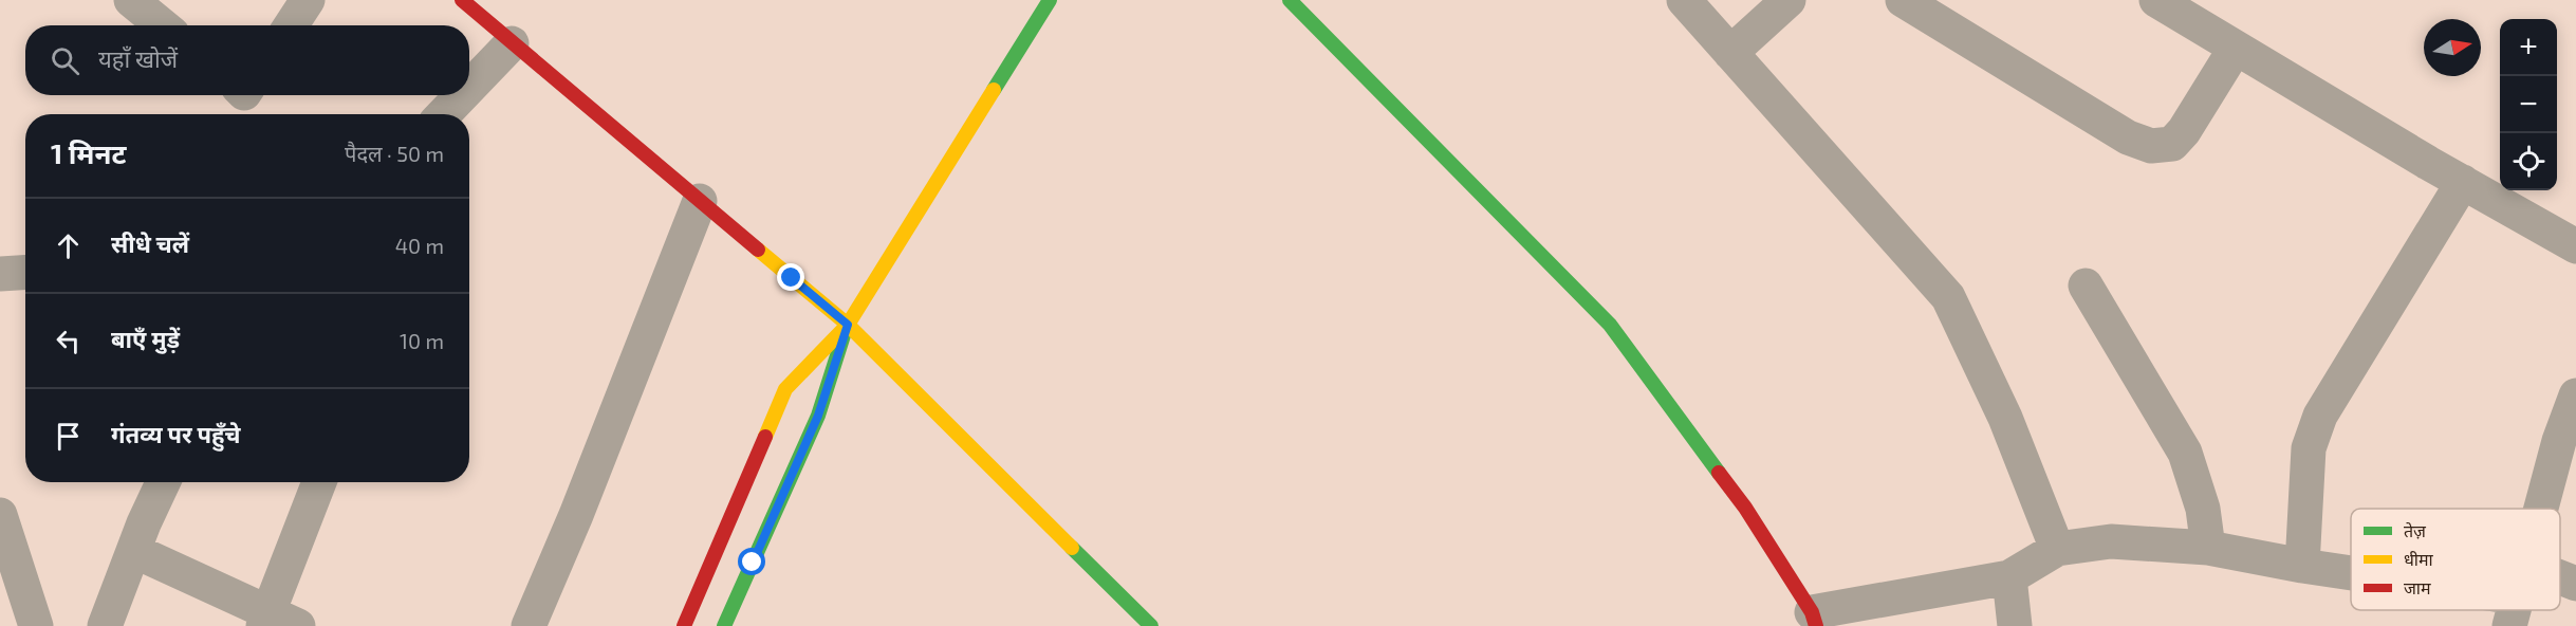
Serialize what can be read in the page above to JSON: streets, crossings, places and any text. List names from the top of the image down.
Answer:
{
  "legend": ["तेज़", "धीमा", "जाम"],
  "north": "right",
  "page": {
    "map_buttons": ["+", "−"],
    "search": "यहाँ खोजें",
    "heading": ["1 मिनट", "पैदल · 50 m"],
    "list": [
      ["सीधे चलें", "40 m"],
      ["बाएँ मुड़ें", "10 m"],
      "गंतव्य पर पहुँचे"
    ]
  }
}
